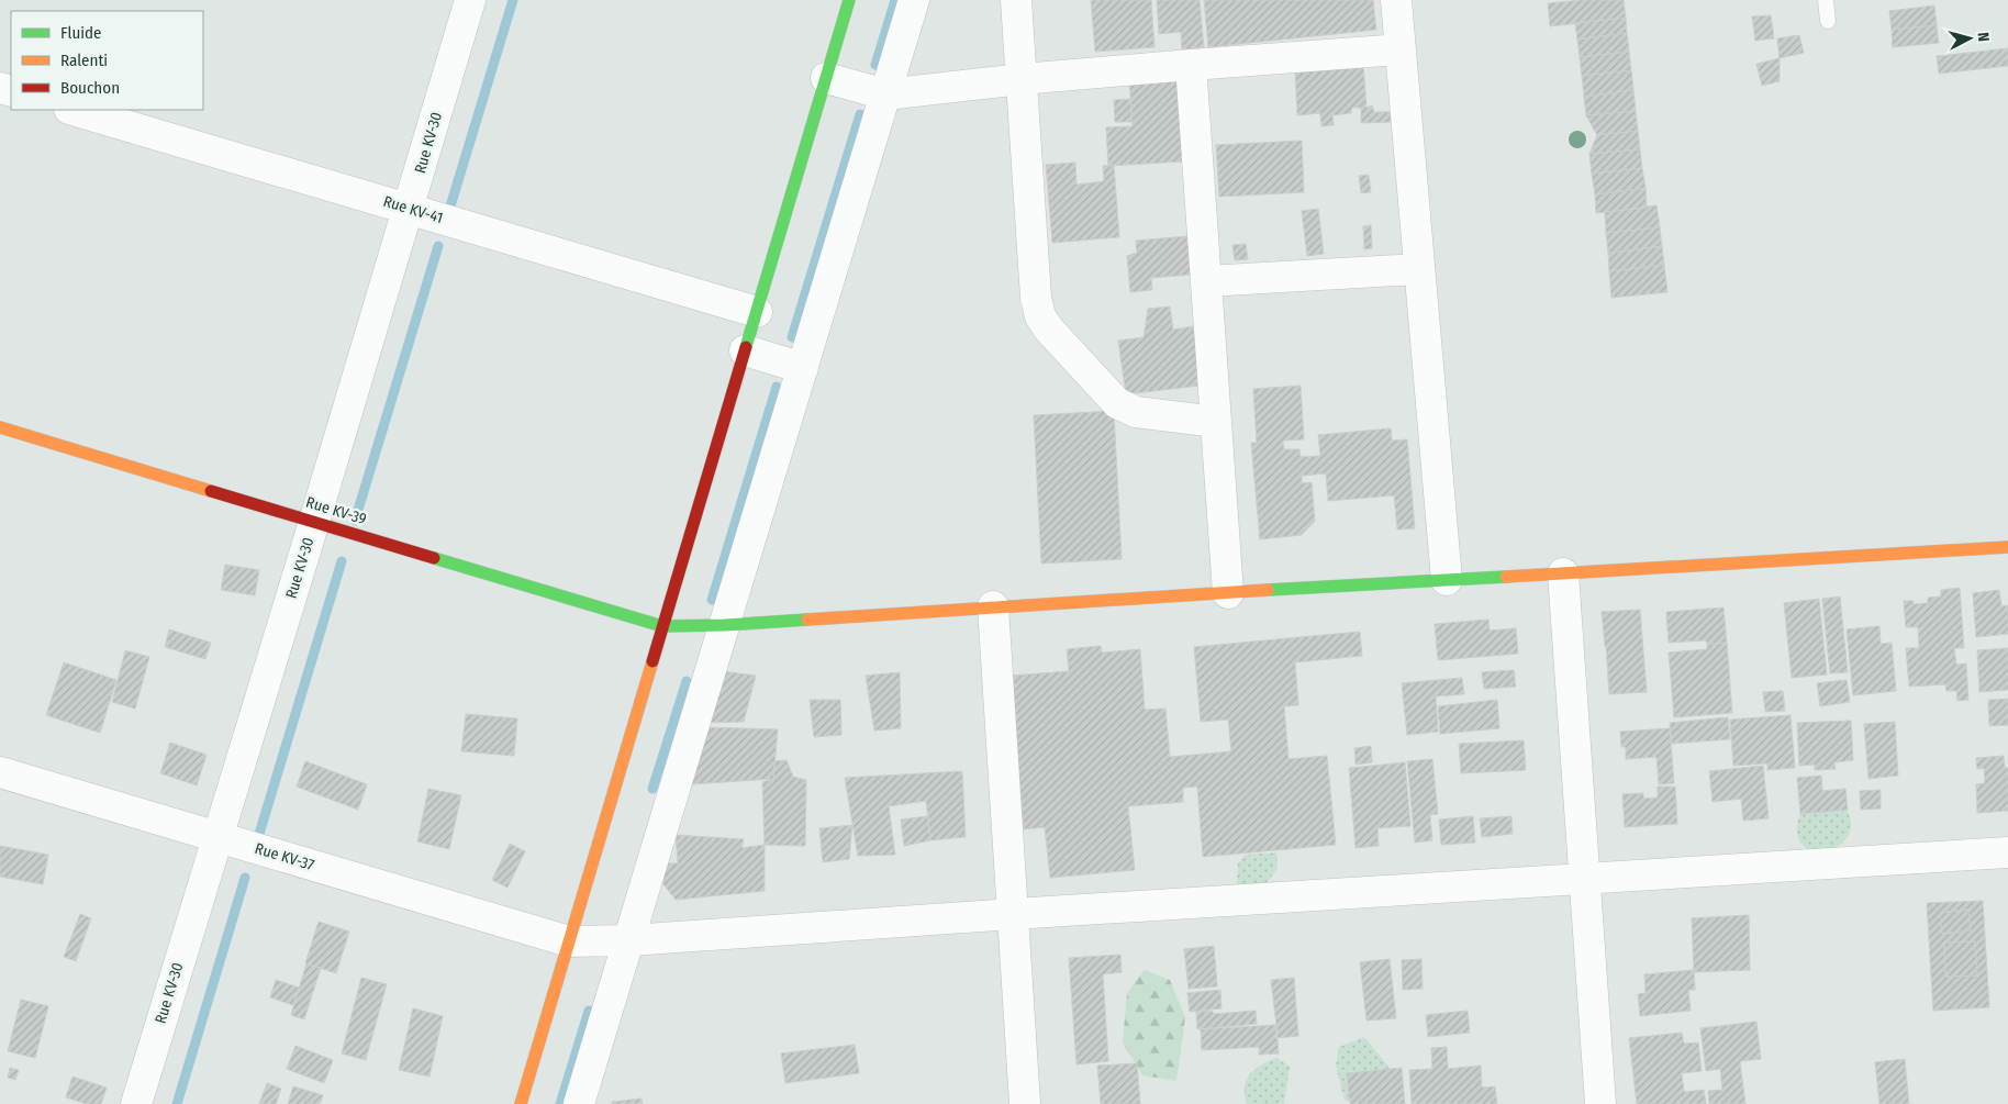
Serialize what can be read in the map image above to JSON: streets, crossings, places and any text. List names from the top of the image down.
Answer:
{
  "streets": {
    "street": [
      "Rue KV-30",
      "Rue KV-41",
      "Rue KV-39",
      "Rue KV-37"
    ]
  },
  "crossings": [
    ["Rue KV-30", "Rue KV-41"],
    ["Rue KV-30", "Rue KV-39"],
    ["Rue KV-30", "Rue KV-37"]
  ],
  "legend": ["Fluide", "Ralenti", "Bouchon"],
  "north": "right"
}
